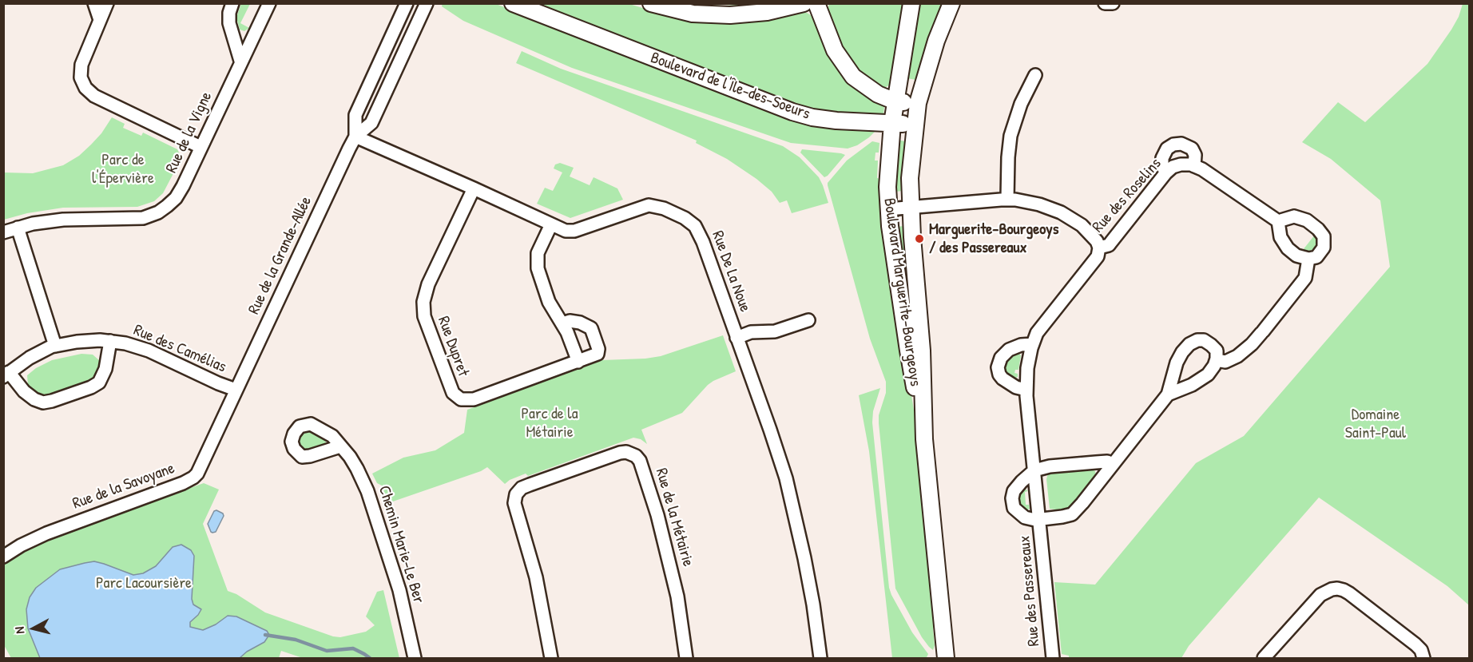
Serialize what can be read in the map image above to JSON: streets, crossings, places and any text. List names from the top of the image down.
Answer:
{
  "streets": {
    "street": [
      "Boulevard de l'Île-des-Soeurs",
      "Rue de la Vigne",
      "Rue des Roselins",
      "Rue de la Grande-Allée",
      "Rue De La Noue",
      "Boulevard Marguerite-Bourgeoys",
      "Rue Dupret",
      "Rue des Camélias",
      "Rue de la Savoyane",
      "Rue de la Métairie",
      "Chemin Marie-Le Ber",
      "Rue des Passereaux"
    ]
  },
  "crossings": [
    ["Boulevard de l'Île-des-Soeurs", "Boulevard Marguerite-Bourgeoys"],
    ["Rue des Roselins", "Rue des Passereaux"],
    ["Rue de la Grande-Allée", "Rue De La Noue"],
    ["Rue de la Grande-Allée", "Rue des Camélias"],
    ["Rue de la Grande-Allée", "Rue de la Savoyane"],
    ["Rue De La Noue", "Rue Dupret"],
    ["Rue des Camélias", "Rue de la Savoyane"]
  ],
  "parks": [
    "Parc de l'Épervière",
    "Parc de la Métairie",
    "Domaine Saint-Paul",
    "Parc Lacoursière"
  ],
  "places": ["Marguerite-Bourgeoys / des Passereaux"],
  "north": "left"
}
